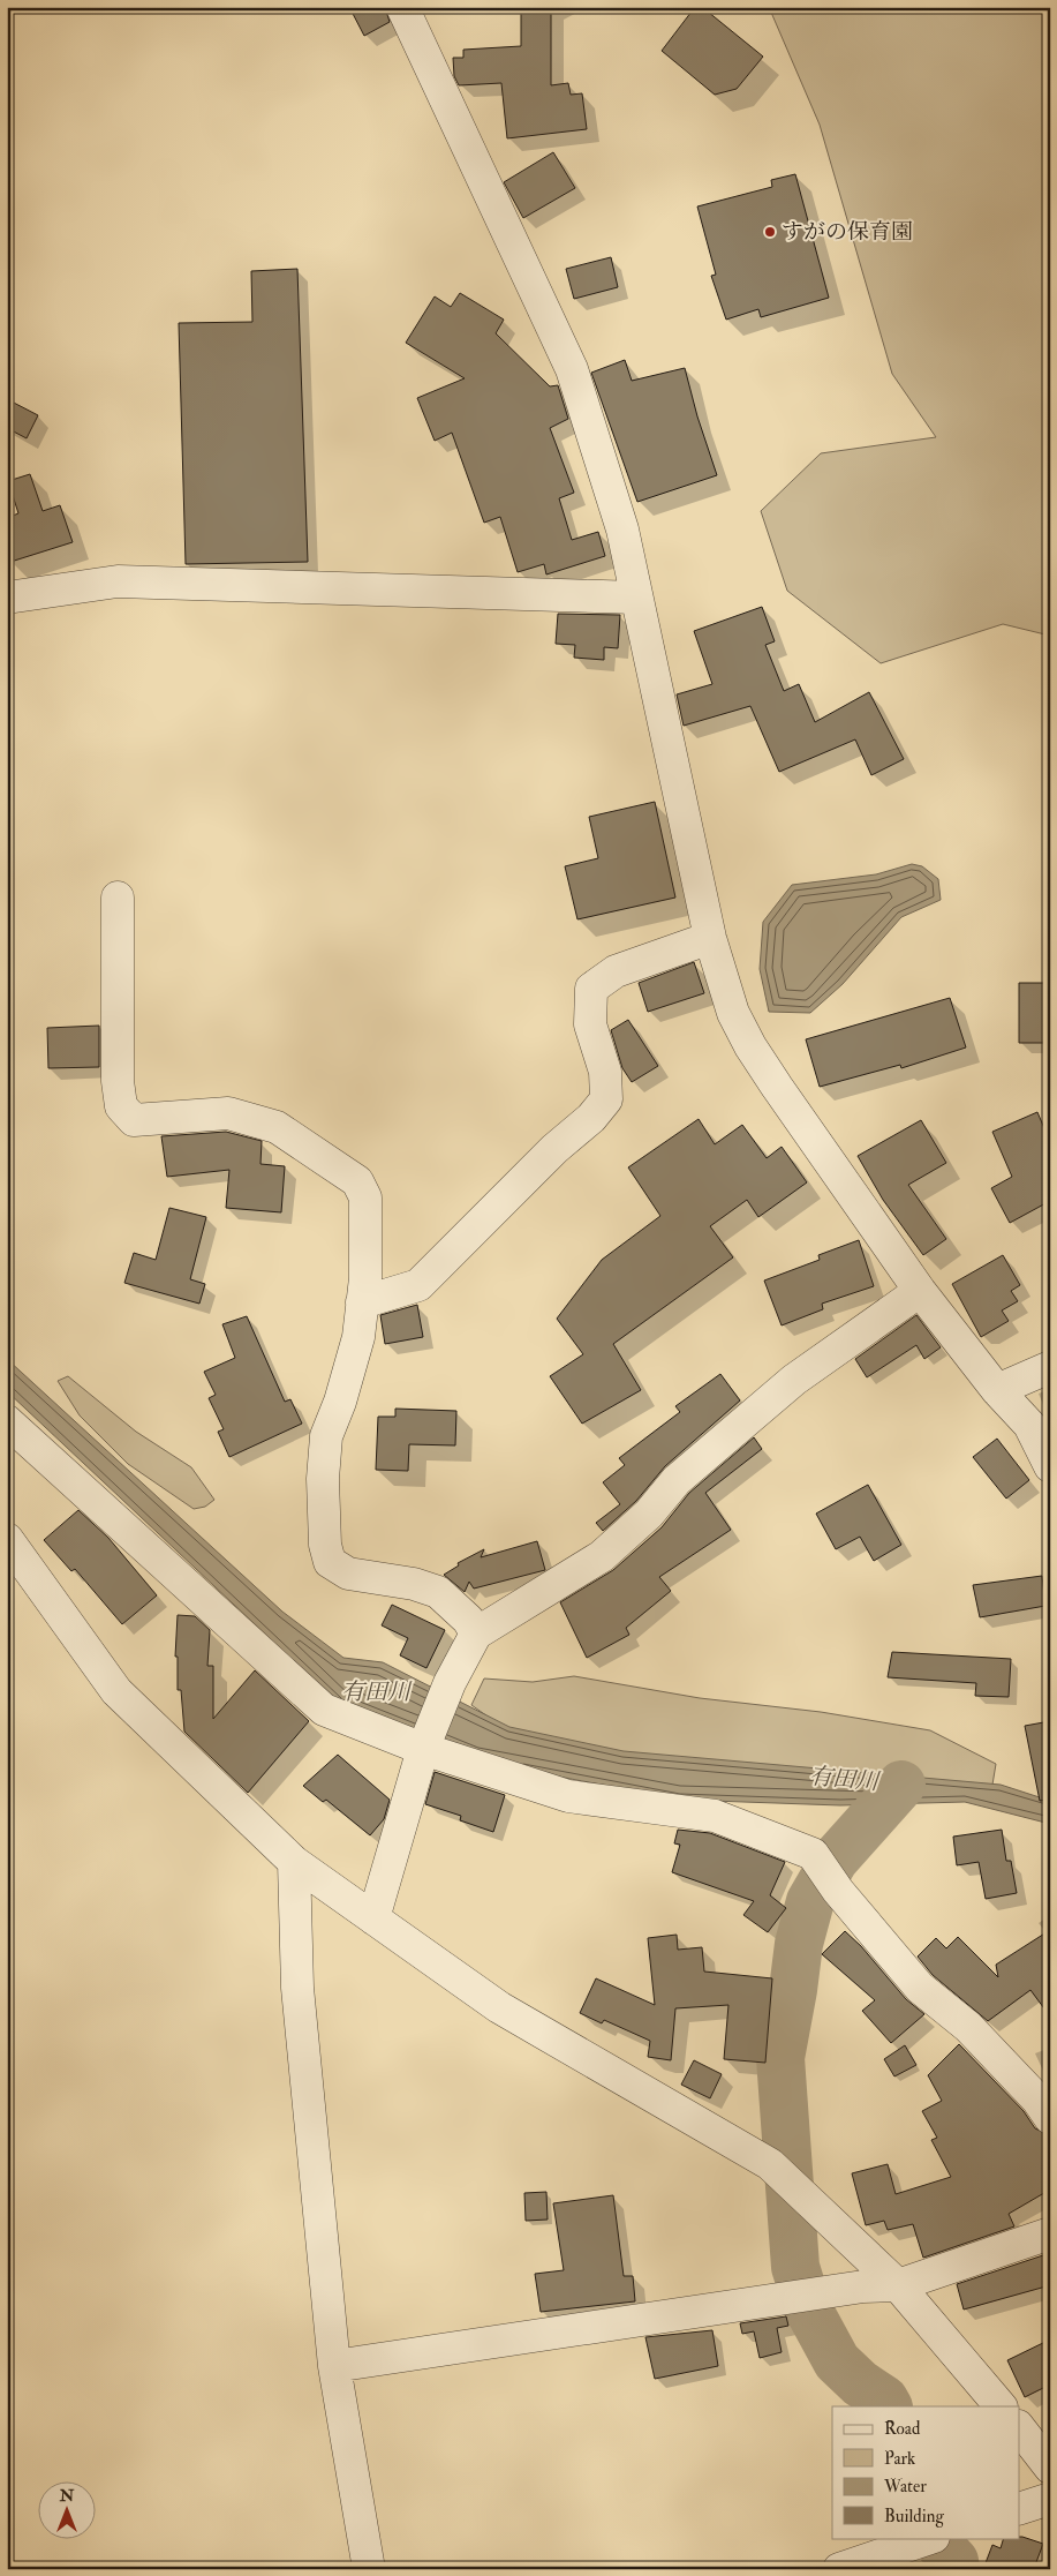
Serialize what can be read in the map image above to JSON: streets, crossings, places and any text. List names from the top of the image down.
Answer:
{
  "water": ["有田川"],
  "places": ["すがの保育園"],
  "legend": [
    "Road",
    "Park",
    "Water",
    "Building"
  ],
  "north": "top"
}
